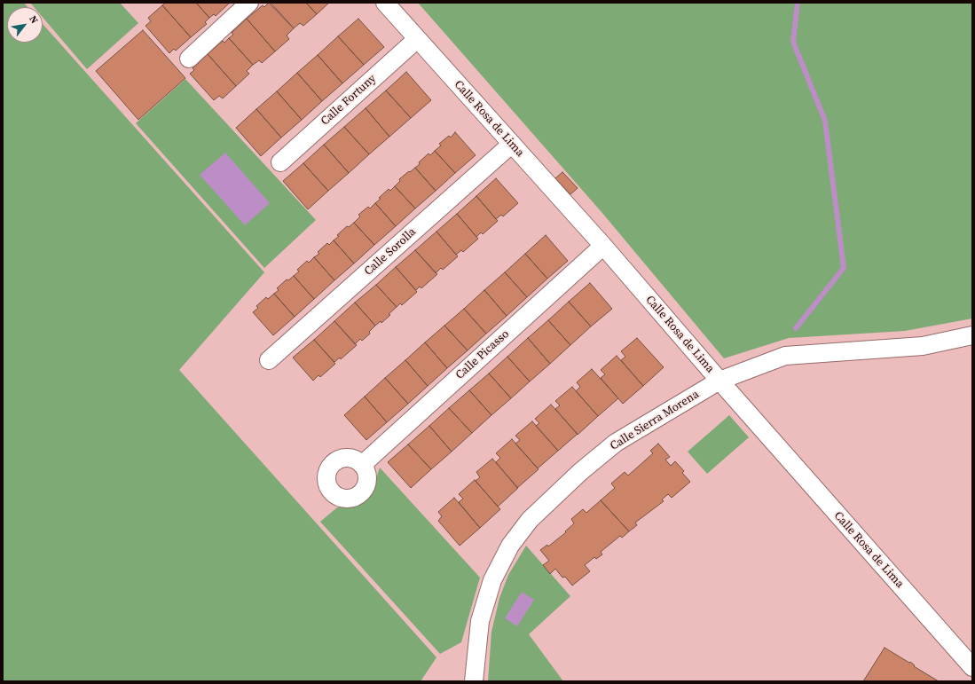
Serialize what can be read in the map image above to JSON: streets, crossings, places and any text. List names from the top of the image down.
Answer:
{
  "streets": {
    "street": [
      "Calle Fortuny",
      "Calle Rosa de Lima",
      "Calle Sorolla",
      "Calle Picasso",
      "Calle Sierra Morena"
    ]
  },
  "crossings": [
    ["Calle Fortuny", "Calle Rosa de Lima"],
    ["Calle Rosa de Lima", "Calle Sorolla"],
    ["Calle Rosa de Lima", "Calle Picasso"],
    ["Calle Rosa de Lima", "Calle Sierra Morena"]
  ],
  "north": "top right"
}
